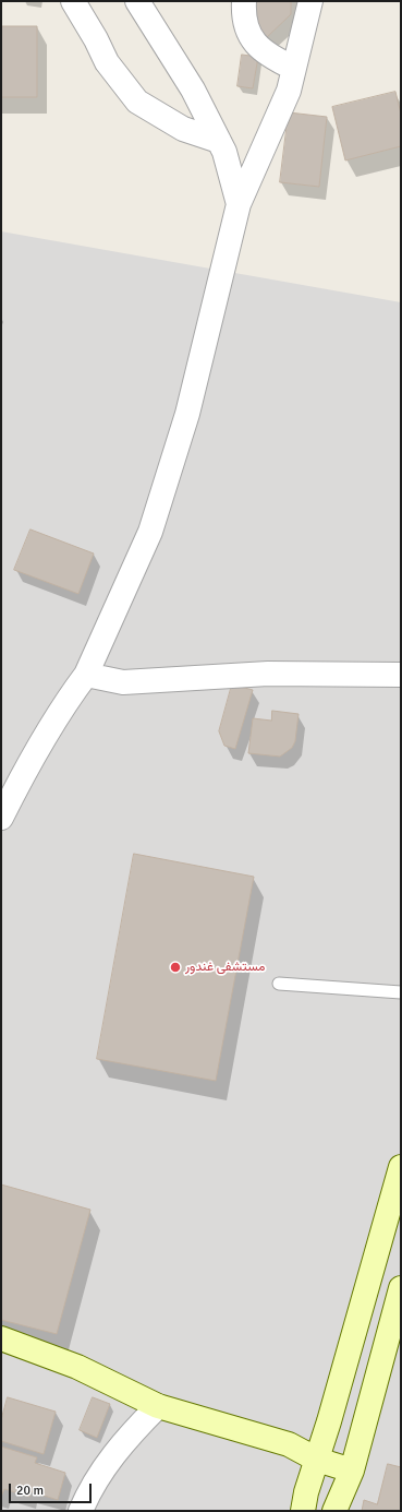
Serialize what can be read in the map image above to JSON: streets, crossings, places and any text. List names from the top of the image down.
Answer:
{
  "places": ["مستشفى غندور"],
  "scale_bar": "20 m"
}
